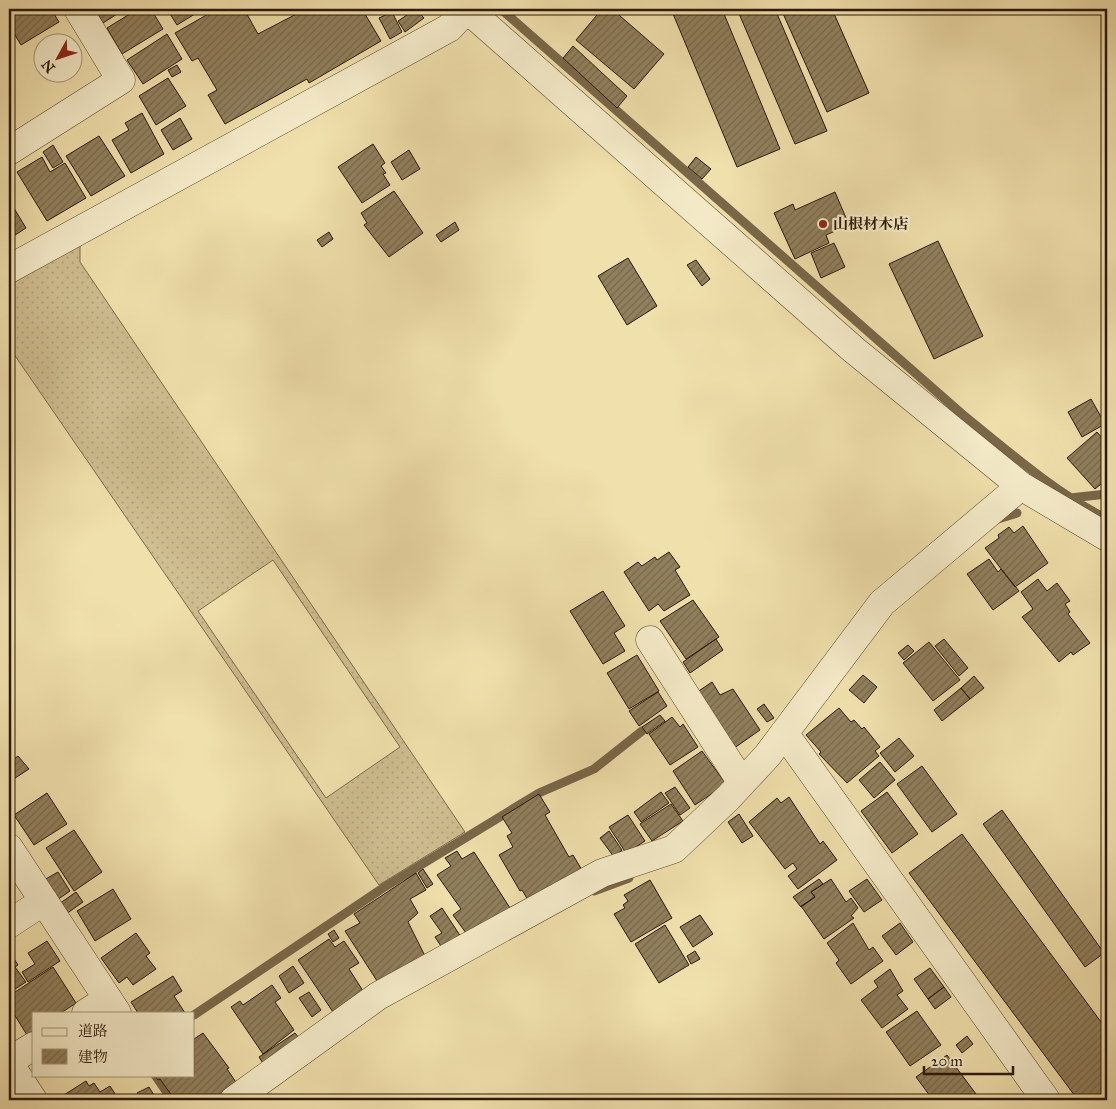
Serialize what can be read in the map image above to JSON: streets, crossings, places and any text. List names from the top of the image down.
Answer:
{
  "places": ["山根材木店"],
  "legend": ["道路", "建物"],
  "scale_bar": "20 m",
  "north": "bottom left"
}
